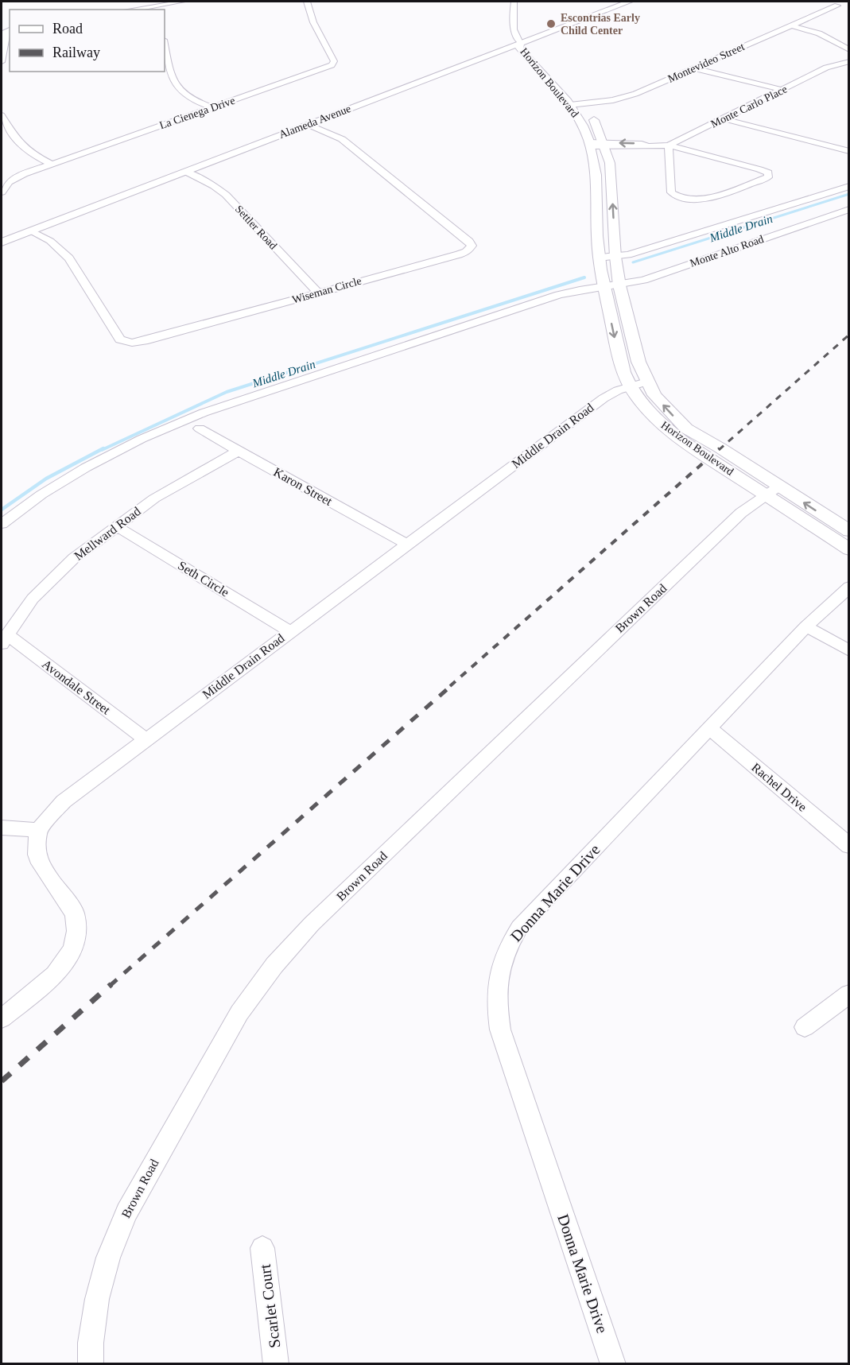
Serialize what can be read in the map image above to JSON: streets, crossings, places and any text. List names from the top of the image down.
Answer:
{
  "streets": {
    "main road": ["Horizon Boulevard", "Alameda Avenue"],
    "street": [
      "Montevideo Street",
      "Monte Carlo Place",
      "La Cienega Drive",
      "Settler Road",
      "Monte Alto Road",
      "Wiseman Circle",
      "Middle Drain Road",
      "Karon Street",
      "Mellward Road",
      "Seth Circle",
      "Brown Road",
      "Avondale Street",
      "Rachel Drive",
      "Donna Marie Drive",
      "Scarlet Court"
    ]
  },
  "crossings": [
    ["Montevideo Street", "Horizon Boulevard"],
    ["Horizon Boulevard", "Monte Carlo Place"],
    ["Horizon Boulevard", "Alameda Avenue"],
    ["Horizon Boulevard", "Monte Alto Road"],
    ["Horizon Boulevard", "Middle Drain Road"],
    ["Horizon Boulevard", "Brown Road"],
    ["Alameda Avenue", "Settler Road"],
    ["Alameda Avenue", "Wiseman Circle"],
    ["Settler Road", "Wiseman Circle"],
    ["Middle Drain Road", "Karon Street"],
    ["Middle Drain Road", "Seth Circle"],
    ["Middle Drain Road", "Avondale Street"],
    ["Karon Street", "Mellward Road"],
    ["Mellward Road", "Seth Circle"],
    ["Mellward Road", "Avondale Street"],
    ["Rachel Drive", "Donna Marie Drive"]
  ],
  "water": ["Middle Drain"],
  "places": ["Escontrias Early Child Center"],
  "legend": ["Road", "Railway"]
}
